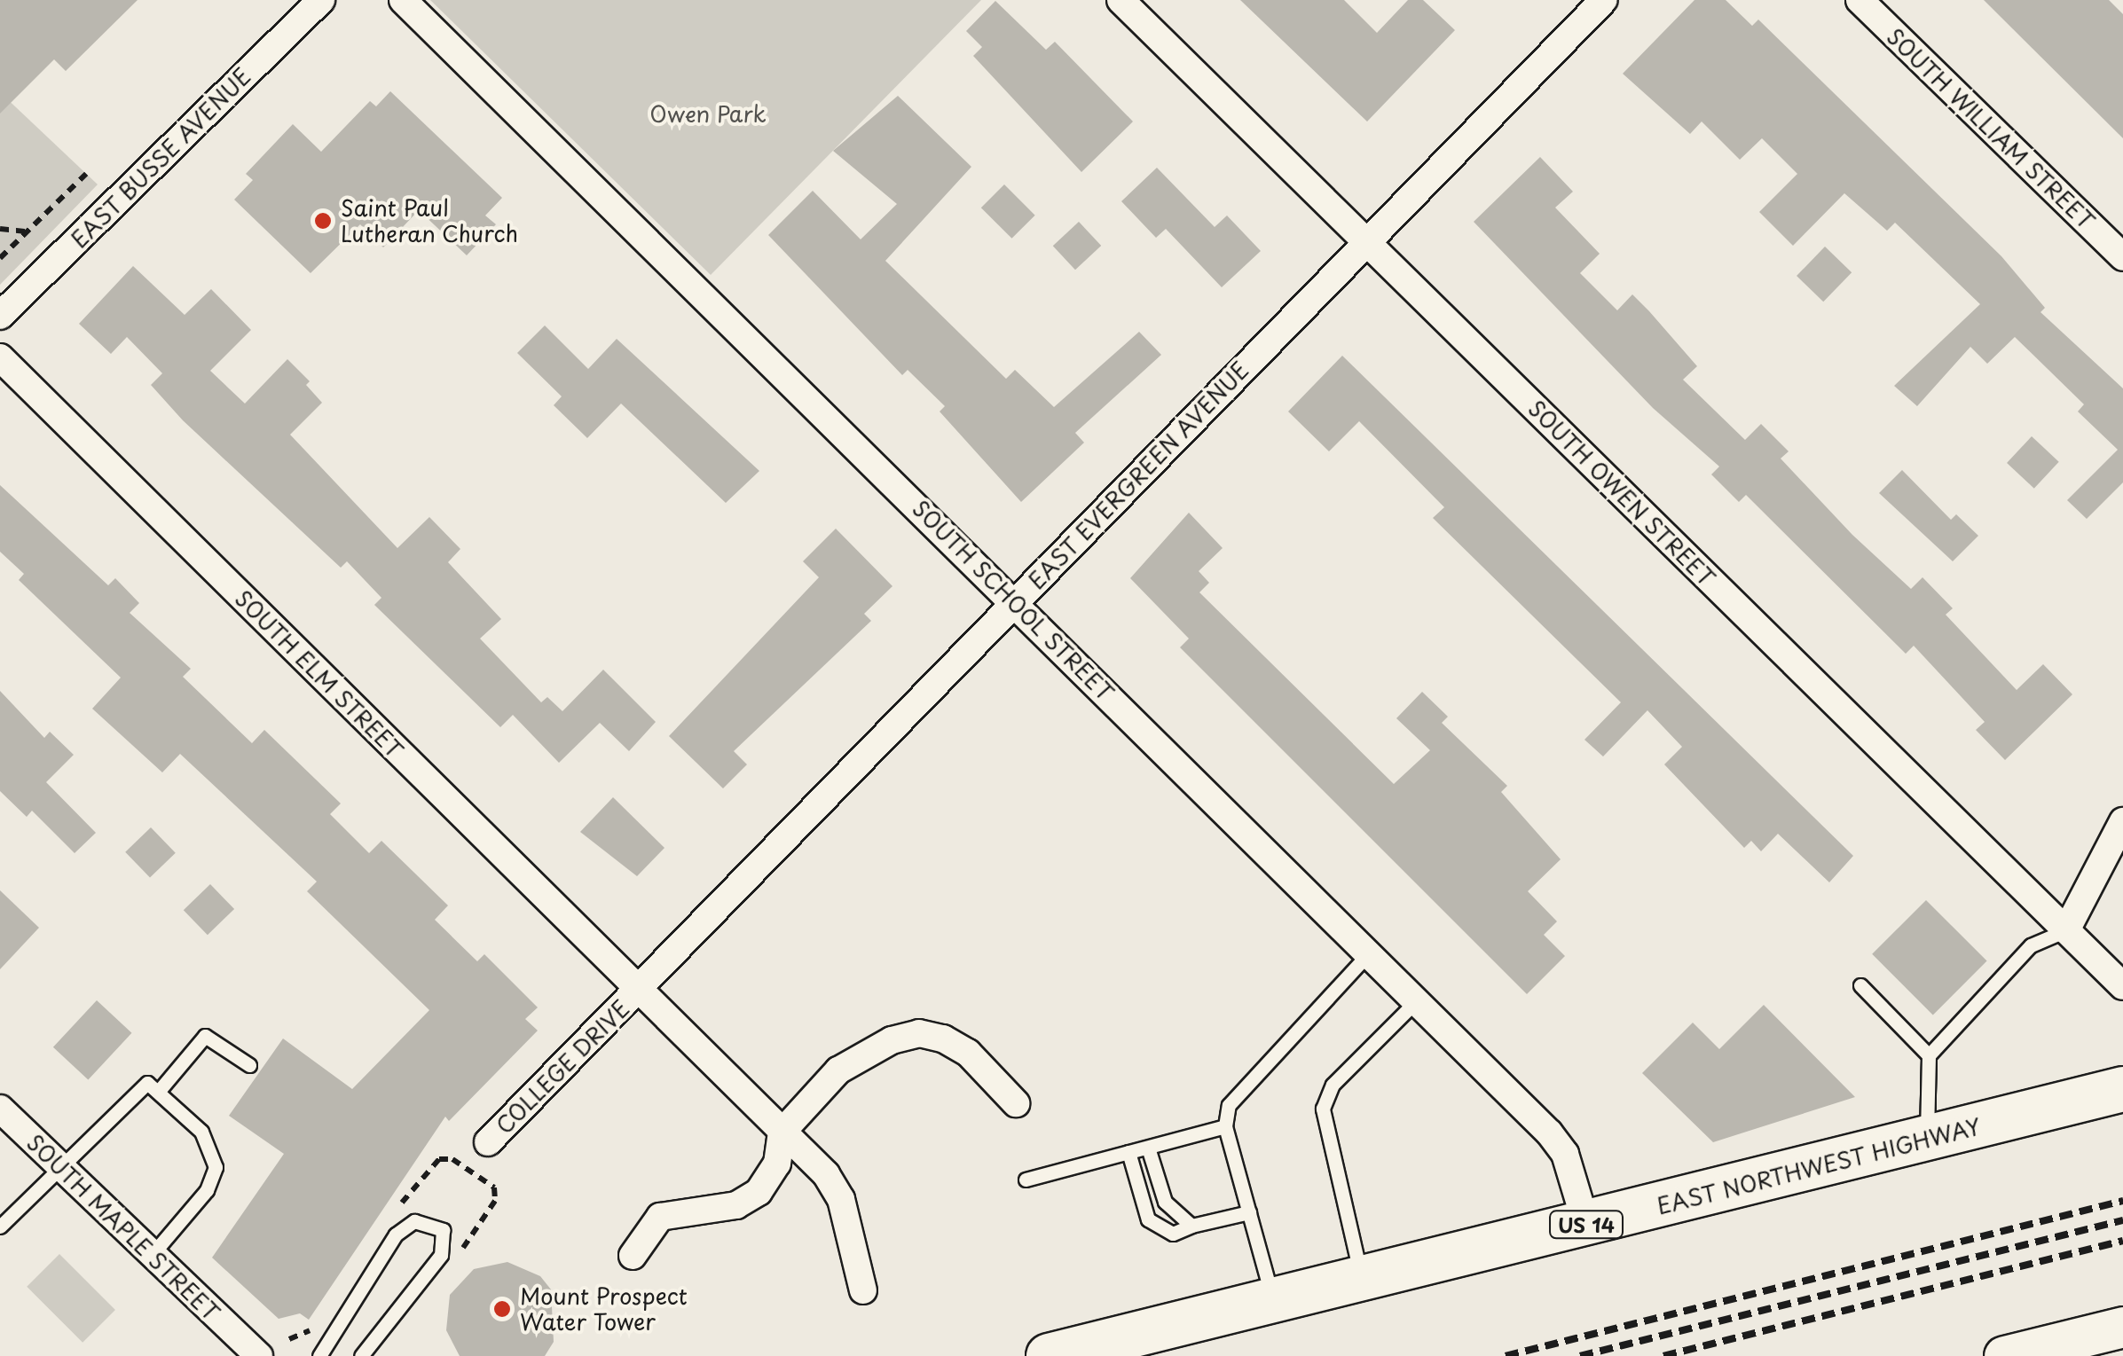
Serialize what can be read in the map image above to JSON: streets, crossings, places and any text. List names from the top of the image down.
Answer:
{
  "streets": {
    "main road": ["EAST NORTHWEST HIGHWAY", "US 14"],
    "street": [
      "SOUTH WILLIAM STREET",
      "EAST BUSSE AVENUE",
      "EAST EVERGREEN AVENUE",
      "SOUTH OWEN STREET",
      "SOUTH SCHOOL STREET",
      "SOUTH ELM STREET",
      "COLLEGE DRIVE",
      "SOUTH MAPLE STREET"
    ]
  },
  "crossings": [
    ["EAST EVERGREEN AVENUE", "SOUTH OWEN STREET"],
    ["EAST EVERGREEN AVENUE", "SOUTH SCHOOL STREET"],
    ["EAST EVERGREEN AVENUE", "SOUTH ELM STREET"],
    ["EAST EVERGREEN AVENUE", "COLLEGE DRIVE"],
    ["SOUTH SCHOOL STREET", "EAST NORTHWEST HIGHWAY"],
    ["SOUTH ELM STREET", "COLLEGE DRIVE"]
  ],
  "parks": ["Owen Park"],
  "places": ["Saint Paul Lutheran Church", "Mount Prospect Water Tower"]
}
